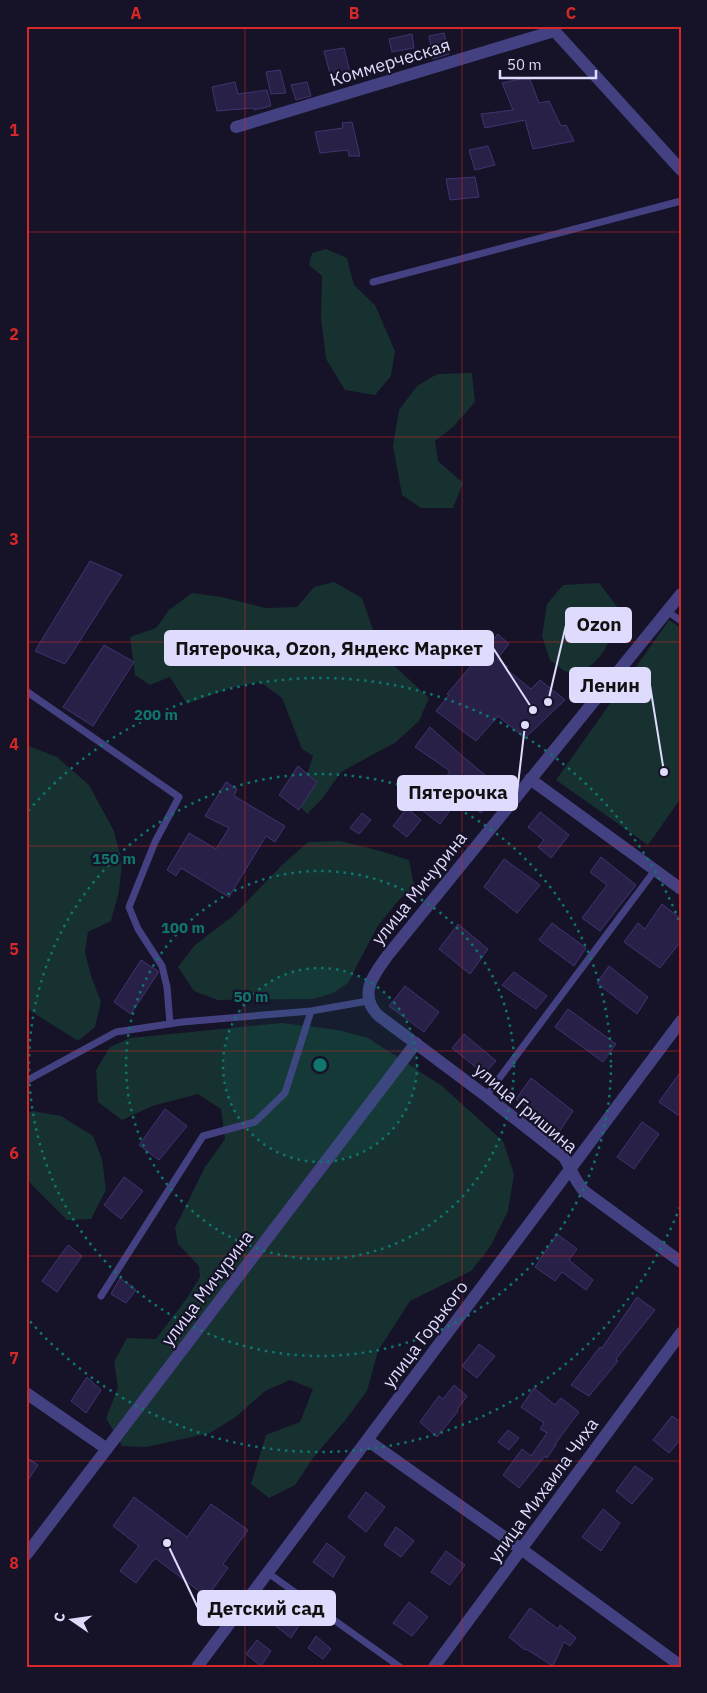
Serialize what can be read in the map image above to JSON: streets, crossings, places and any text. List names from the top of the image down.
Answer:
{
  "streets": {
    "street": [
      "Коммерческая",
      "улица Мичурина",
      "улица Гришина",
      "улица Горького",
      "улица Михаила Чиха"
    ]
  },
  "crossings": [
    ["улица Мичурина", "улица Гришина"],
    ["улица Гришина", "улица Горького"]
  ],
  "places": [
    "Ozon",
    "Пятерочка, Ozon, Яндекс Маркет",
    "Пятерочка",
    "Ленин",
    "Детский сад"
  ],
  "scale_bar": "50 m",
  "north": "left",
  "grid": {
    "columns": ["A", "B", "C"],
    "rows": [
      "1",
      "2",
      "3",
      "4",
      "5",
      "6",
      "7",
      "8"
    ]
  },
  "rings": [
    "200 m",
    "150 m",
    "100 m",
    "50 m"
  ]
}
